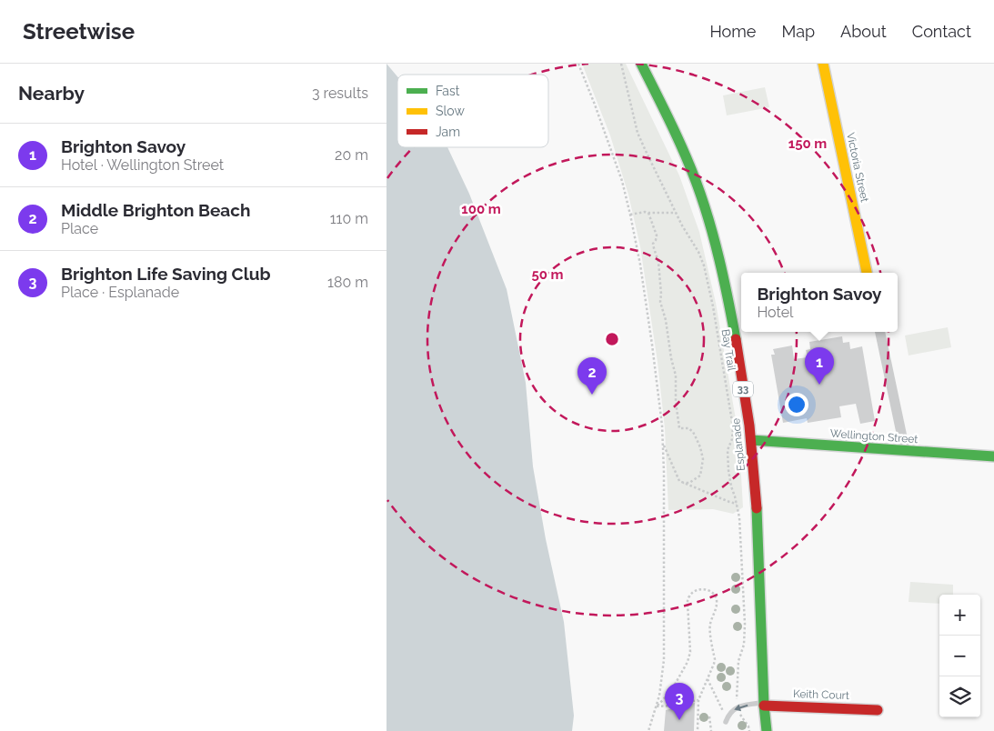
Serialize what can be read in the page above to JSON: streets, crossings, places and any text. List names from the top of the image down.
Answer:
{
  "streets": {
    "main road": [
      "Victoria Street",
      "33",
      "Wellington Street",
      "Esplanade",
      "Keith Court"
    ],
    "path": ["Bay Trail"]
  },
  "crossings": [
    ["Wellington Street", "Esplanade"],
    ["Esplanade", "Keith Court"]
  ],
  "legend": ["Fast", "Slow", "Jam"],
  "page": {
    "header": "Streetwise",
    "nav": [
      "Home",
      "Map",
      "About",
      "Contact"
    ],
    "heading": ["Nearby", "3 results"],
    "list": [
      {
        "mark": "1",
        "name": "Brighton Savoy",
        "note": "Hotel · Wellington Street",
        "value": "20 m"
      },
      {
        "mark": "2",
        "name": "Middle Brighton Beach",
        "note": "Place",
        "value": "110 m"
      },
      {
        "mark": "3",
        "name": "Brighton Life Saving Club",
        "note": "Place · Esplanade",
        "value": "180 m"
      }
    ],
    "popup": ["Brighton Savoy", "Hotel"],
    "pins": ["1", "2", "3"],
    "map_buttons": ["+", "−"]
  },
  "rings": ["150 m", "100 m", "50 m"]
}
